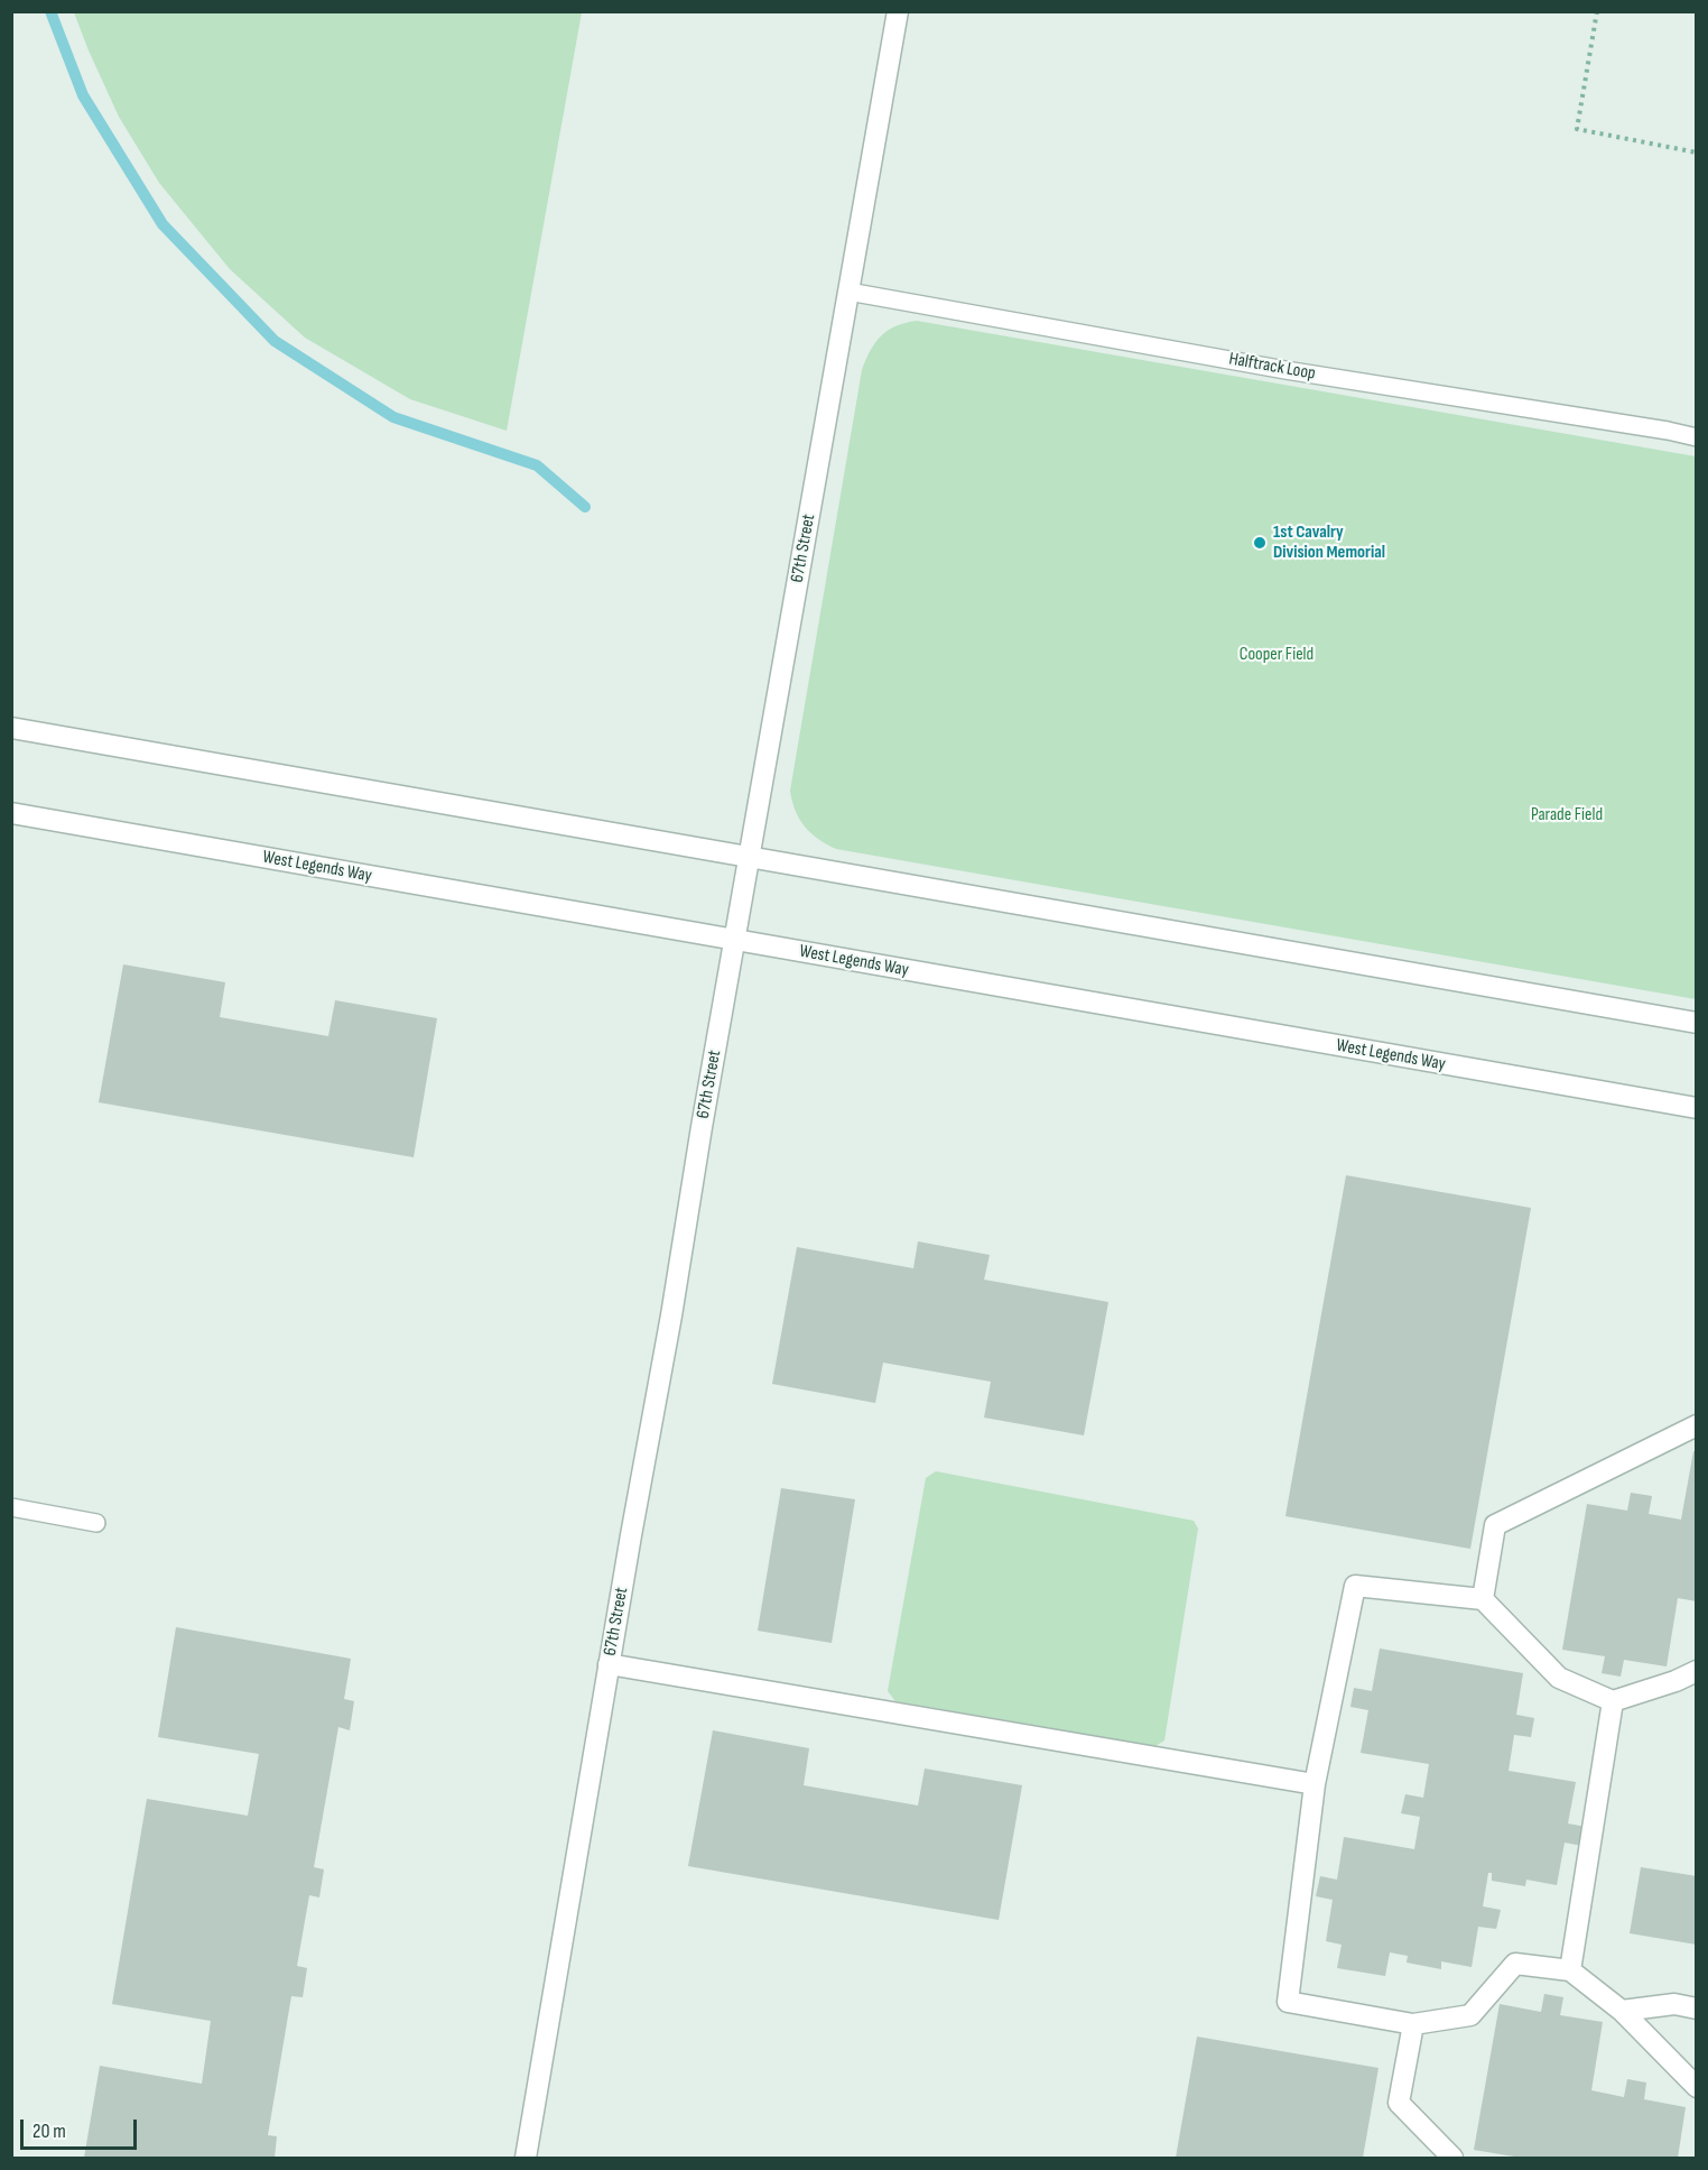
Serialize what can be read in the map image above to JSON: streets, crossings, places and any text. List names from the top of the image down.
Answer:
{
  "streets": {
    "street": ["67th Street", "West Legends Way"],
    "lane": ["Halftrack Loop"]
  },
  "crossings": [
    ["Halftrack Loop", "67th Street"],
    ["67th Street", "West Legends Way"]
  ],
  "parks": ["Cooper Field", "Parade Field"],
  "places": ["1st Cavalry Division Memorial"],
  "scale_bar": "20 m"
}
